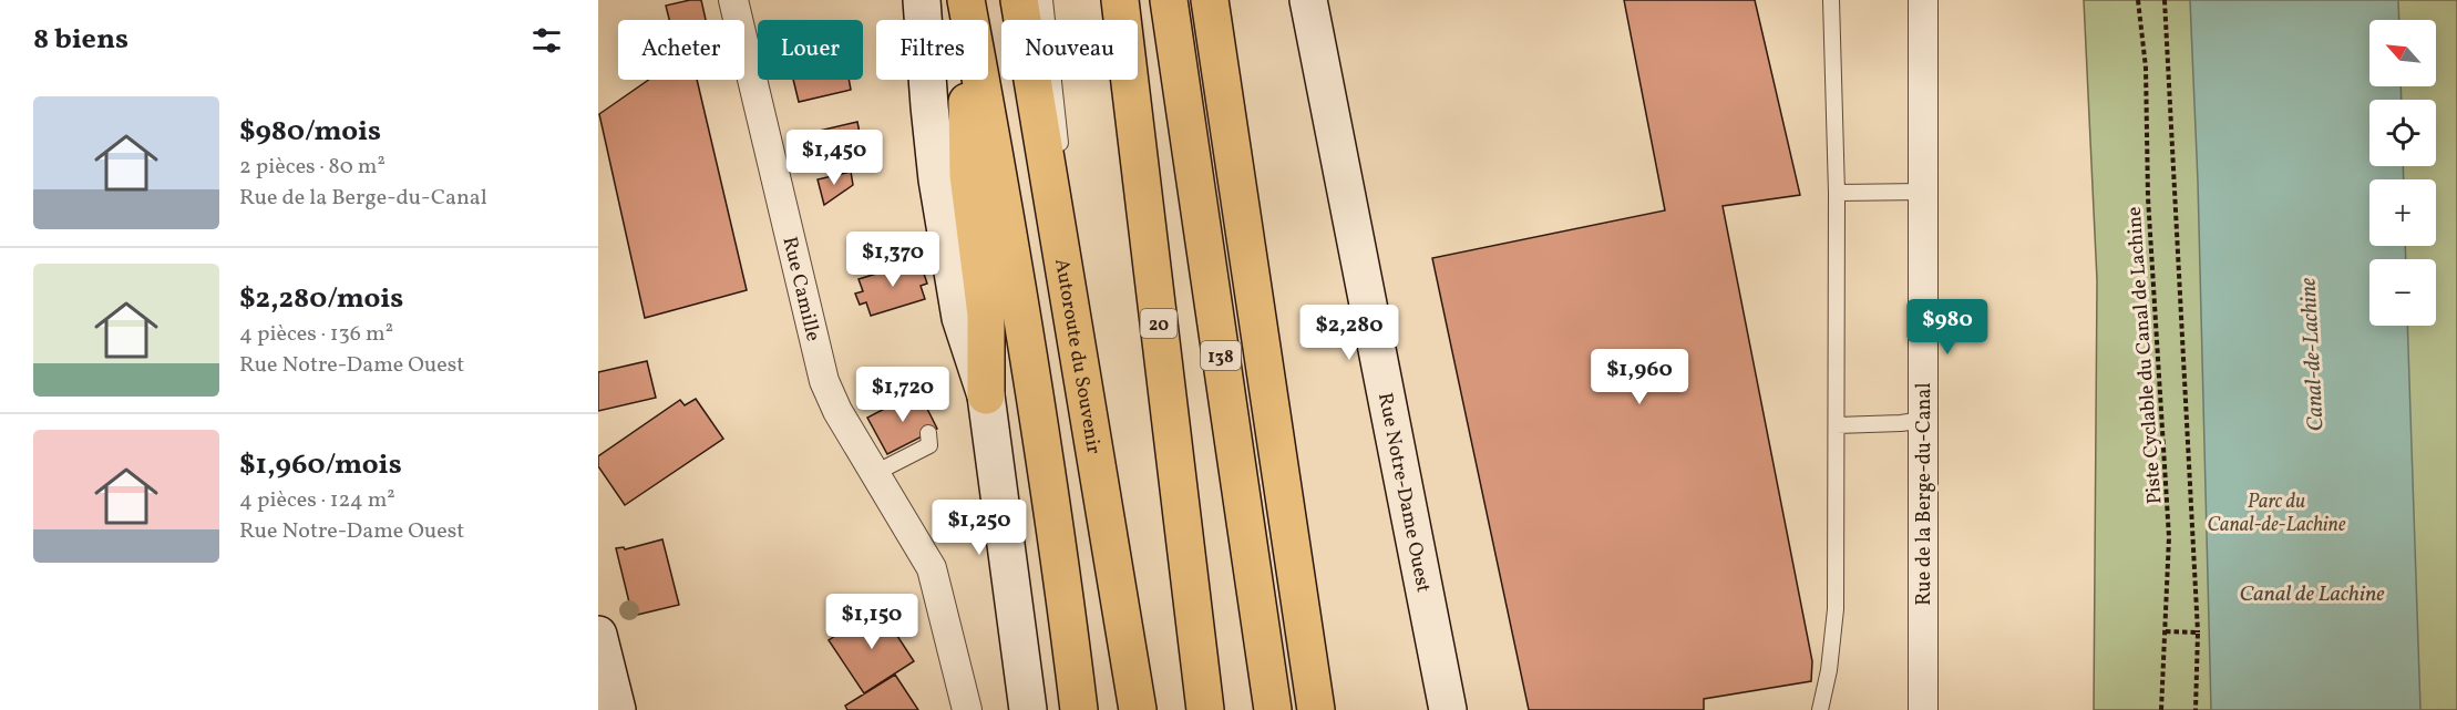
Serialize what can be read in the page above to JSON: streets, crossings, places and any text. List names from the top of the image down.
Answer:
{
  "streets": {
    "highway": ["20", "Autoroute du Souvenir", "138"],
    "main road": ["Rue Notre-Dame Ouest"],
    "street": ["Rue Camille", "Rue de la Berge-du-Canal"],
    "path": ["Piste Cyclable du Canal de Lachine"]
  },
  "water": ["Canal-de-Lachine", "Canal de Lachine"],
  "parks": ["Parc du Canal-de-Lachine"],
  "north": "top left",
  "page": {
    "heading": "8 biens",
    "map_buttons": ["+", "−"],
    "chip": [
      "Acheter",
      "Louer",
      "Filtres",
      "Nouveau"
    ],
    "list": [
      {
        "name": "$980/mois",
        "note": "2 pièces · 80 m² · Rue de la Berge-du-Canal"
      },
      {
        "name": "$2,280/mois",
        "note": "4 pièces · 136 m² · Rue Notre-Dame Ouest"
      },
      {
        "name": "$1,960/mois",
        "note": "4 pièces · 124 m² · Rue Notre-Dame Ouest"
      }
    ],
    "price": [
      "$1,450",
      "$1,370",
      "$980",
      "$2,280",
      "$1,960",
      "$1,720",
      "$1,250",
      "$1,150"
    ]
  }
}
